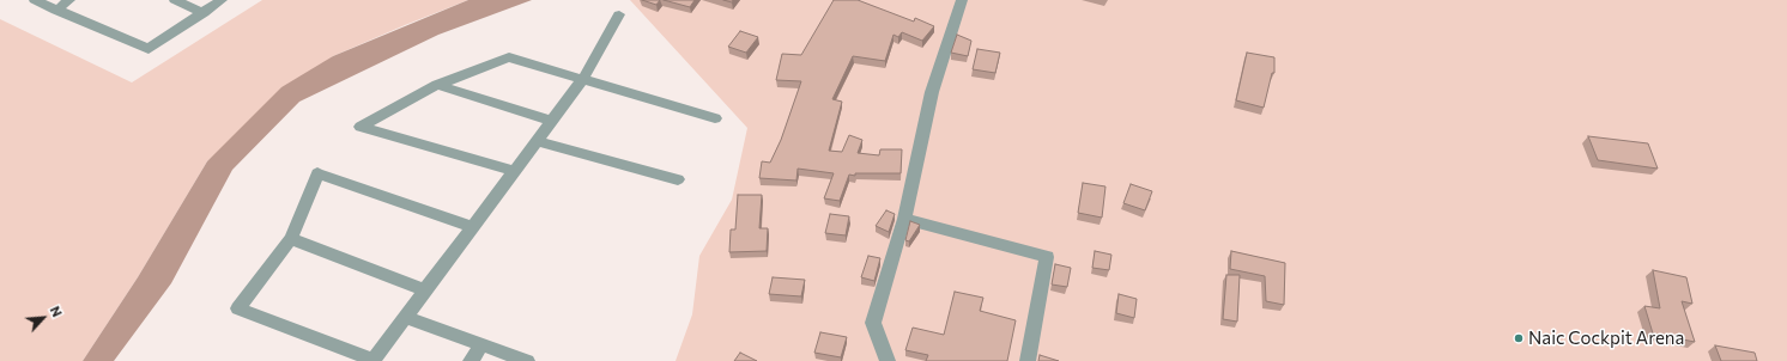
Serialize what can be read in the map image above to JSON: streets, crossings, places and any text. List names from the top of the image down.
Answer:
{
  "places": ["Naic Cockpit Arena"],
  "north": "top right"
}
